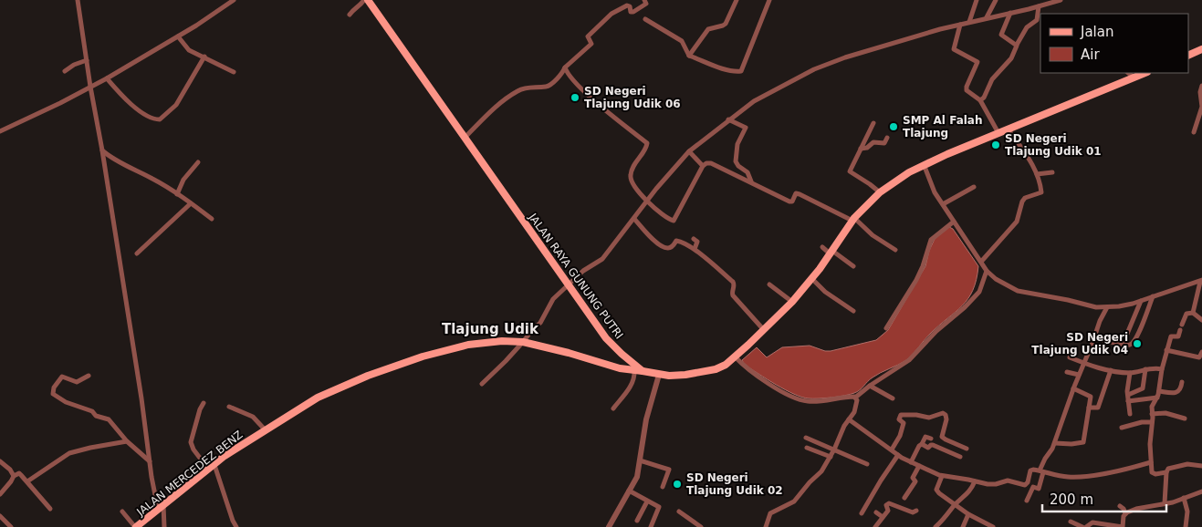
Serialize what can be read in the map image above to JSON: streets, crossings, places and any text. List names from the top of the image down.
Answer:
{
  "streets": {
    "main road": ["JALAN RAYA GUNUNG PUTRI", "JALAN MERCEDEZ BENZ"]
  },
  "crossings": [
    ["JALAN RAYA GUNUNG PUTRI", "JALAN MERCEDEZ BENZ"]
  ],
  "districts": ["Tlajung Udik"],
  "places": [
    "SD Negeri Tlajung Udik 06",
    "SMP Al Falah Tlajung",
    "SD Negeri Tlajung Udik 01",
    "SD Negeri Tlajung Udik 04",
    "SD Negeri Tlajung Udik 02"
  ],
  "legend": ["Jalan", "Air"],
  "scale_bar": "200 m"
}
